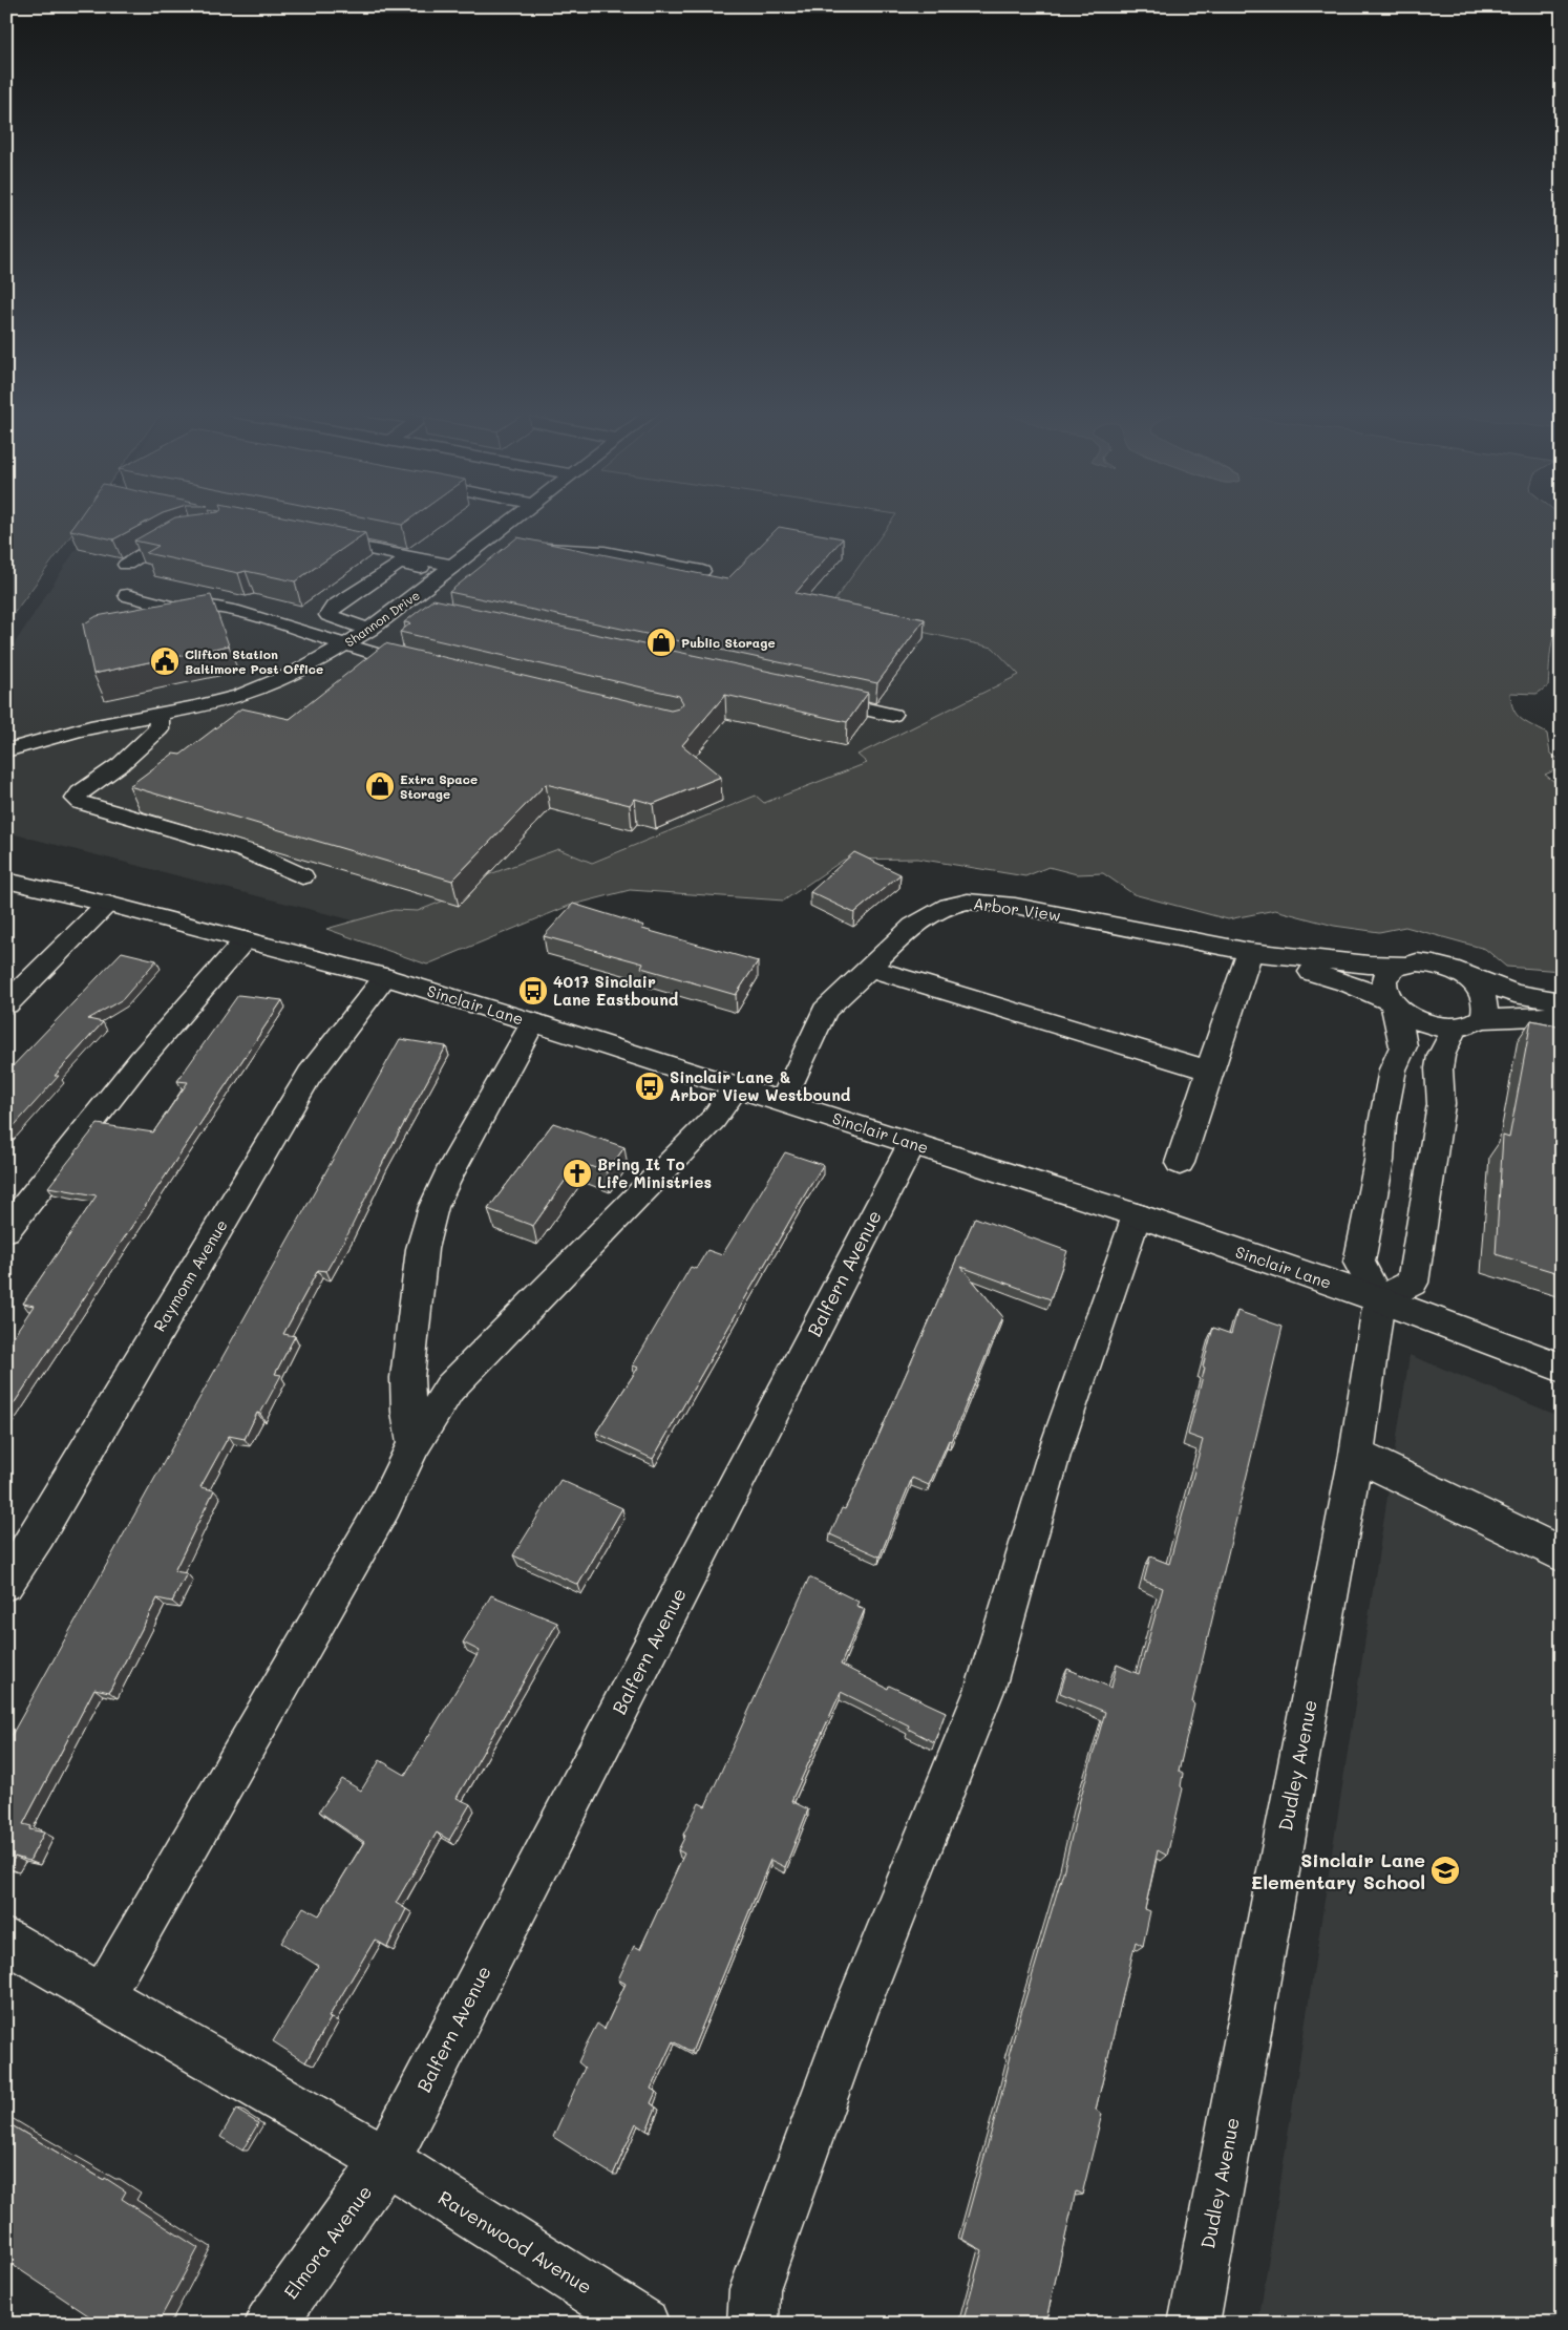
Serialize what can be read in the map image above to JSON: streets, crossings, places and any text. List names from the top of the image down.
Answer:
{
  "streets": {
    "street": [
      "Shannon Drive",
      "Arbor View",
      "Sinclair Lane",
      "Balfern Avenue",
      "Raymonn Avenue",
      "Dudley Avenue",
      "Elmora Avenue",
      "Ravenwood Avenue"
    ]
  },
  "crossings": [
    ["Arbor View", "Sinclair Lane"],
    ["Sinclair Lane", "Balfern Avenue"],
    ["Sinclair Lane", "Raymonn Avenue"],
    ["Sinclair Lane", "Dudley Avenue"],
    ["Balfern Avenue", "Elmora Avenue"],
    ["Balfern Avenue", "Ravenwood Avenue"],
    ["Elmora Avenue", "Ravenwood Avenue"]
  ],
  "places": {
    "shop": ["Public Storage", "Extra Space Storage"],
    "public building": ["Clifton Station Baltimore Post Office"],
    "bus stop": ["4017 Sinclair Lane Eastbound", "Sinclair Lane & Arbor View Westbound"],
    "church": ["Bring It To Life Ministries"],
    "school or university": ["Sinclair Lane Elementary School"]
  }
}
